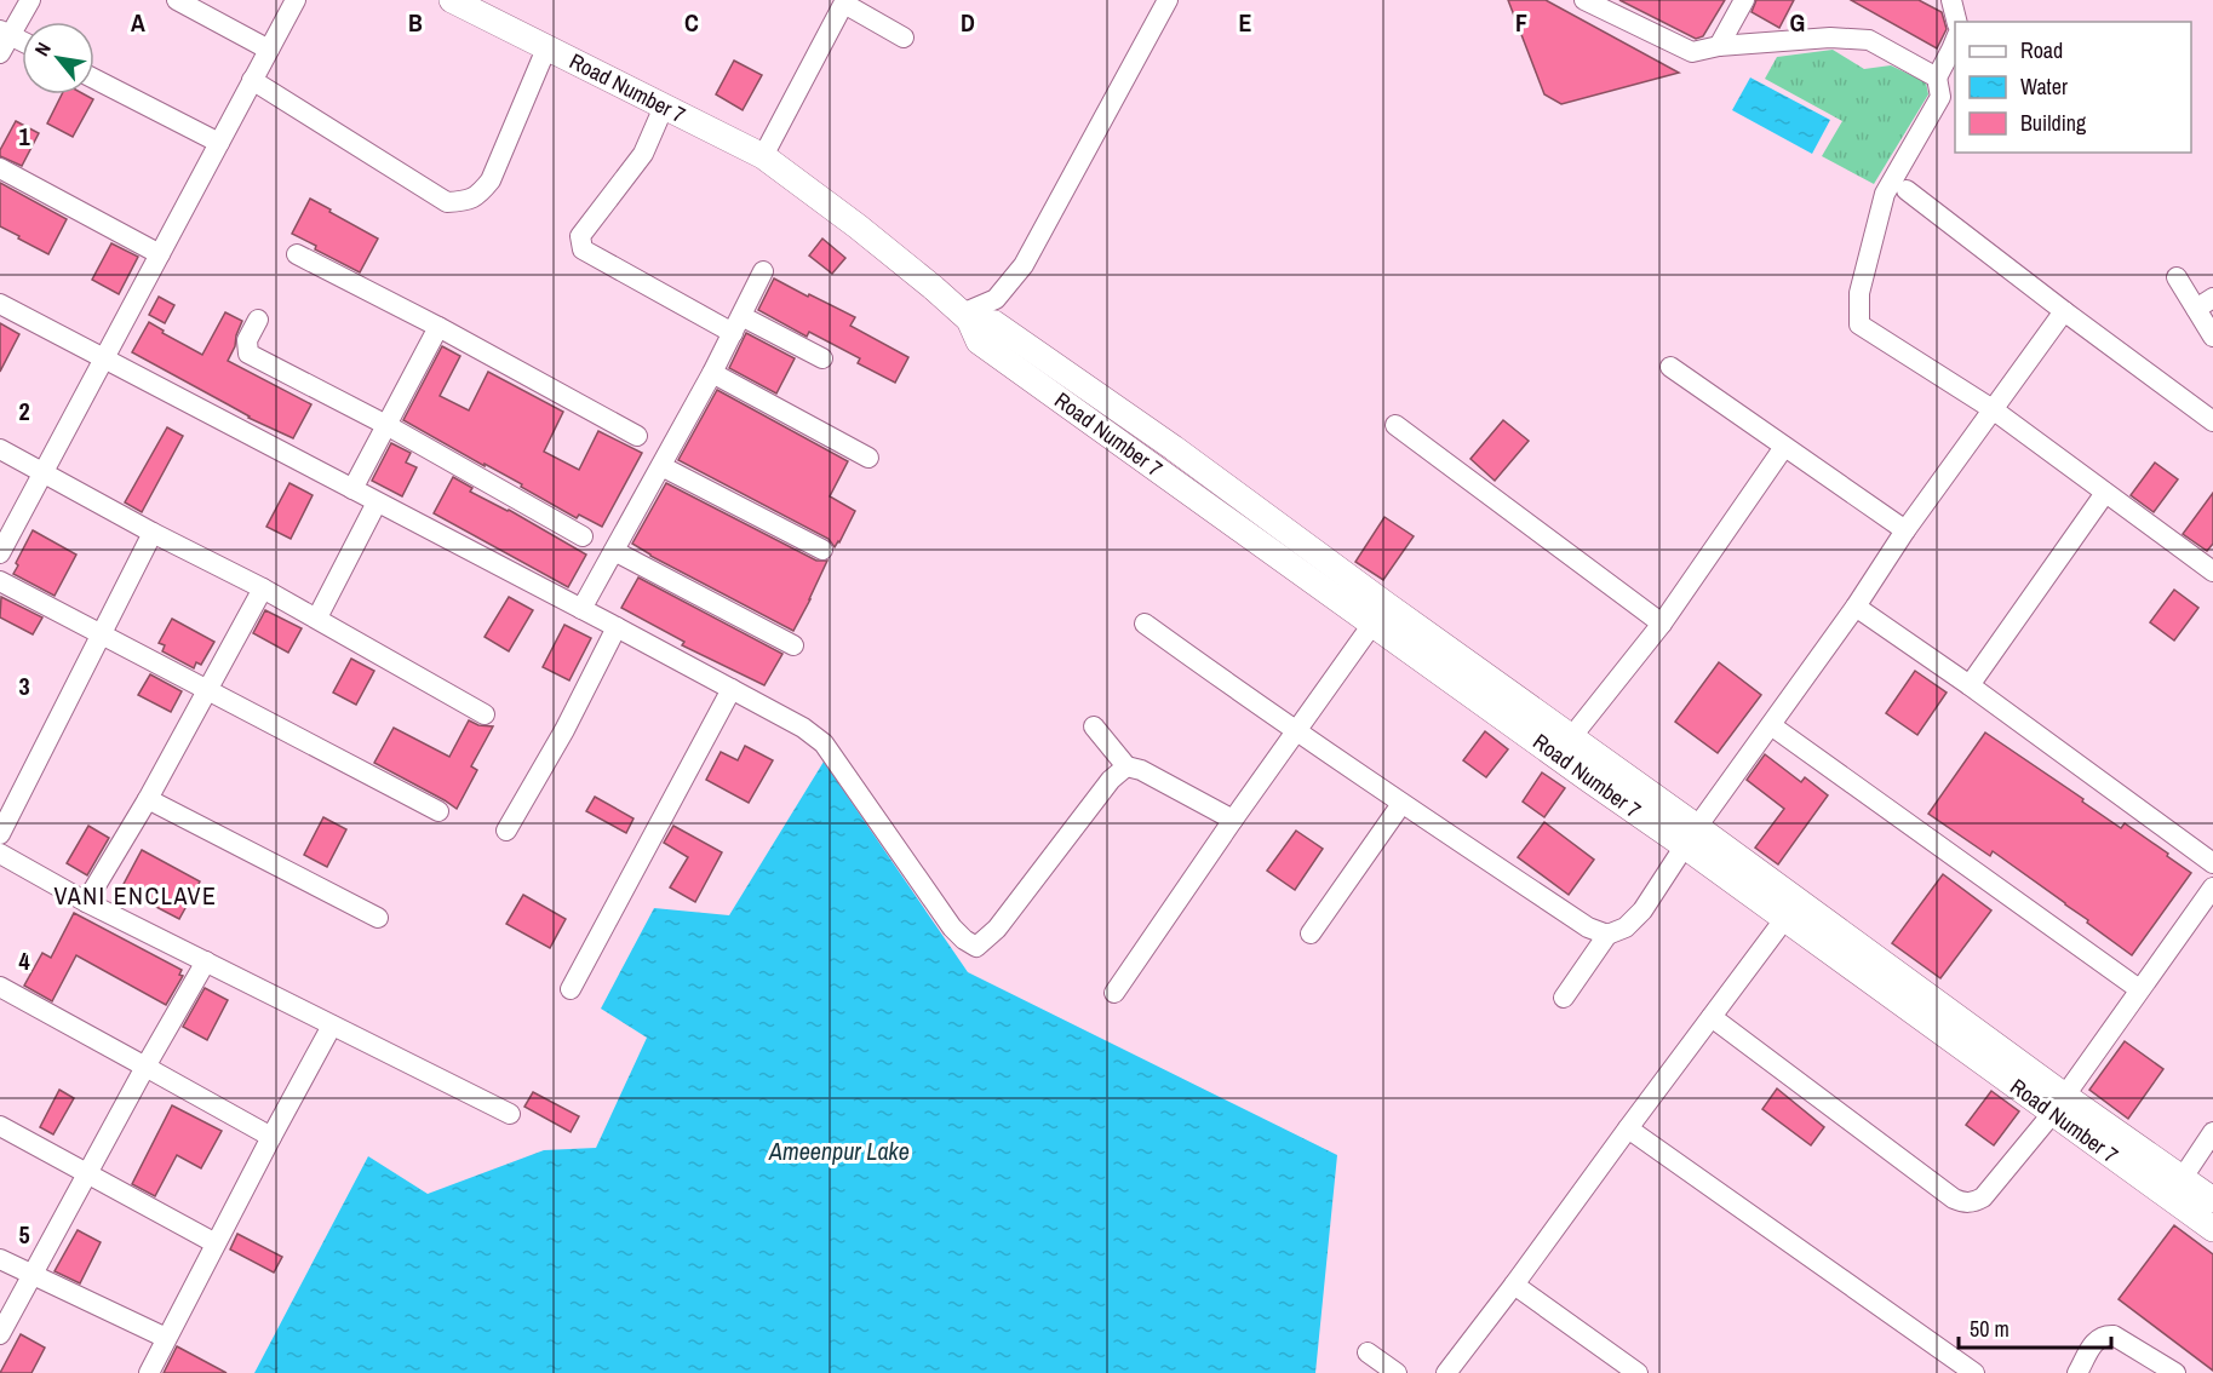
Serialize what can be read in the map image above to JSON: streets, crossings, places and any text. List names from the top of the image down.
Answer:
{
  "streets": {
    "street": ["Road Number 7"]
  },
  "districts": ["VANI ENCLAVE"],
  "water": ["Ameenpur Lake"],
  "legend": ["Road", "Water", "Building"],
  "scale_bar": "50 m",
  "north": "top left",
  "grid": {
    "columns": [
      "A",
      "B",
      "C",
      "D",
      "E",
      "F",
      "G"
    ],
    "rows": [
      "1",
      "2",
      "3",
      "4",
      "5"
    ]
  }
}
